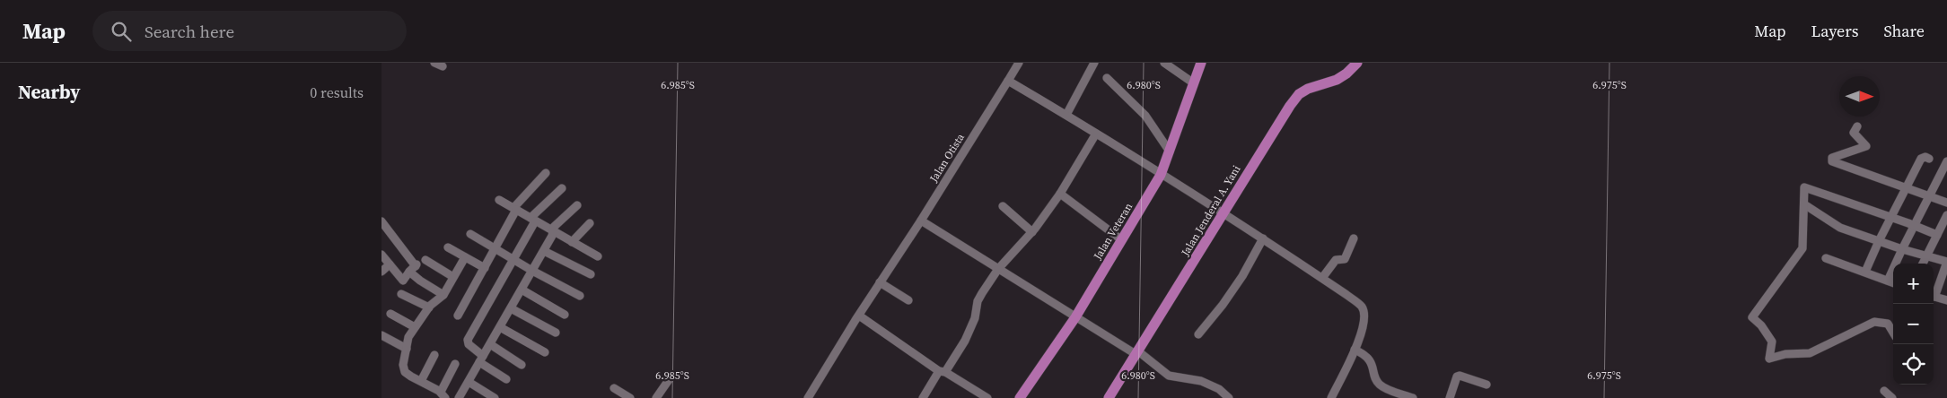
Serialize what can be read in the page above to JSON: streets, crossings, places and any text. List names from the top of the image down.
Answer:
{
  "streets": {
    "main road": ["Jalan Jenderal A. Yani", "Jalan Veteran"],
    "street": ["Jalan Otista"]
  },
  "north": "right",
  "page": {
    "header": "Map",
    "search": "Search here",
    "nav": ["Map", "Layers", "Share"],
    "heading": ["Nearby", "0 results"],
    "map_buttons": ["+", "−"]
  },
  "coordinates": ["6.985°S", "6.980°S", "6.975°S"]
}
